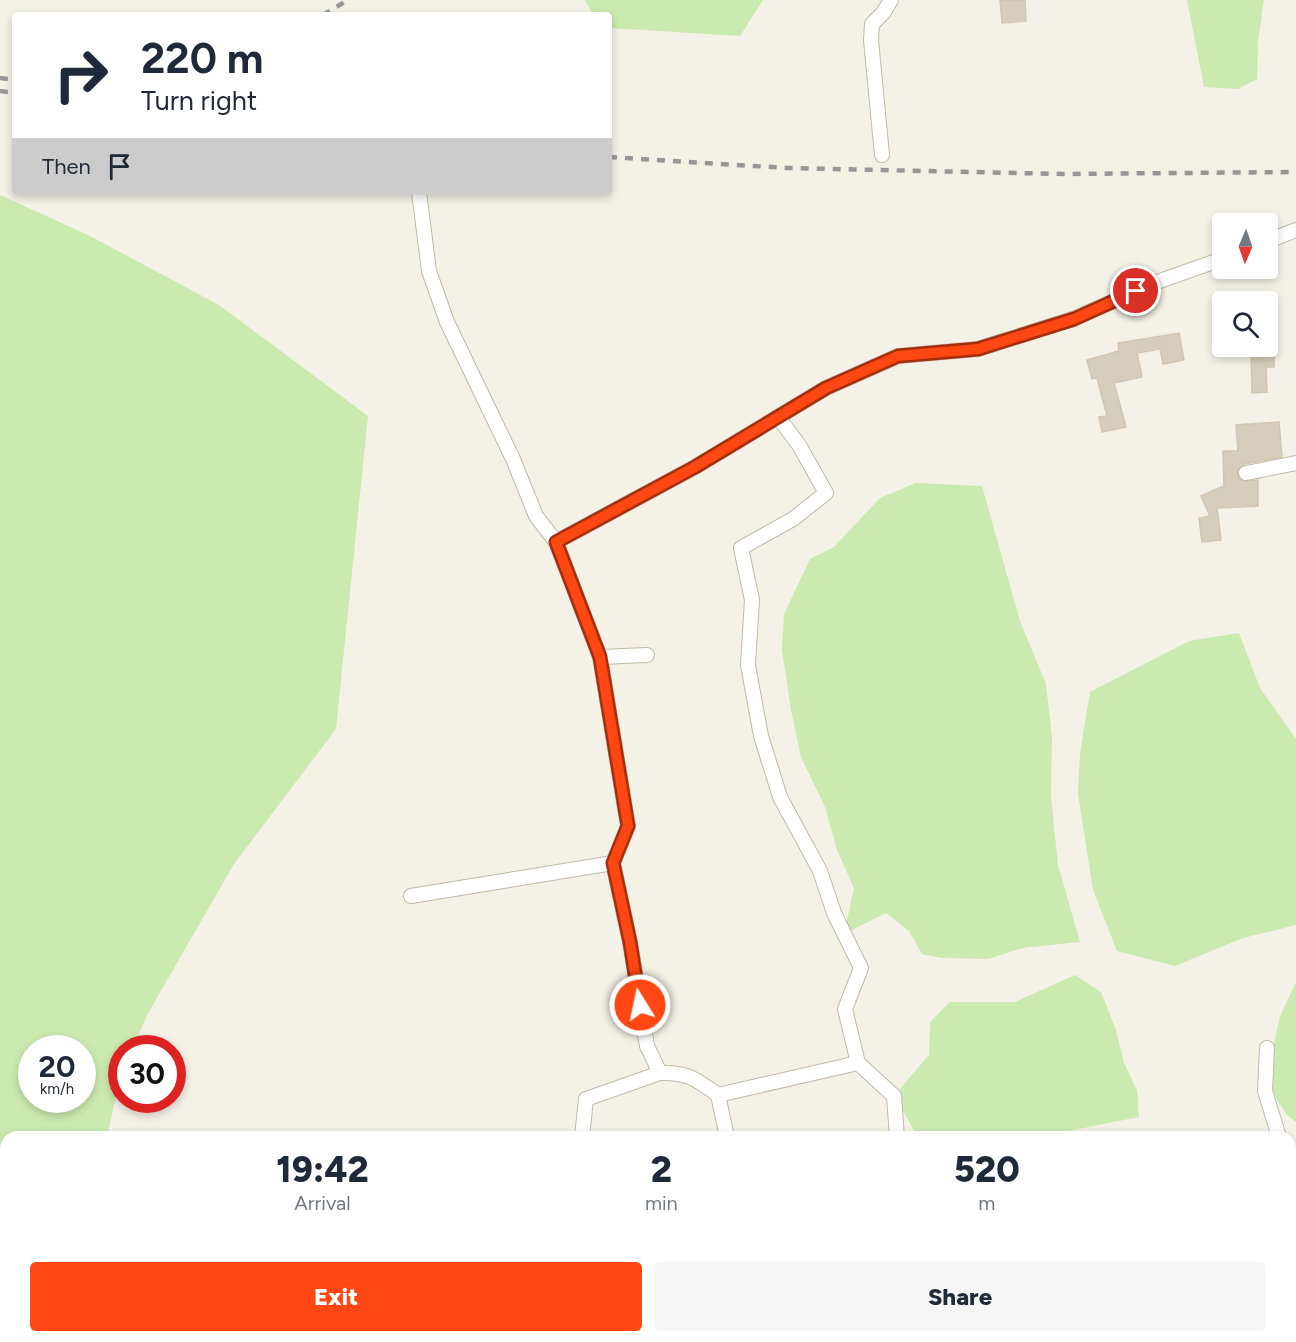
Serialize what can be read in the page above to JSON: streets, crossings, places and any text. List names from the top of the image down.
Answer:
{
  "north": "bottom",
  "page": {
    "turn": ["220 m", "Turn right"],
    "then": "Then",
    "speed": "20 km/h",
    "limit": "30",
    "eta": [
      "19:42",
      "Arrival",
      "2",
      "min",
      "520",
      "m"
    ],
    "buttons": ["Exit", "Share"]
  }
}
